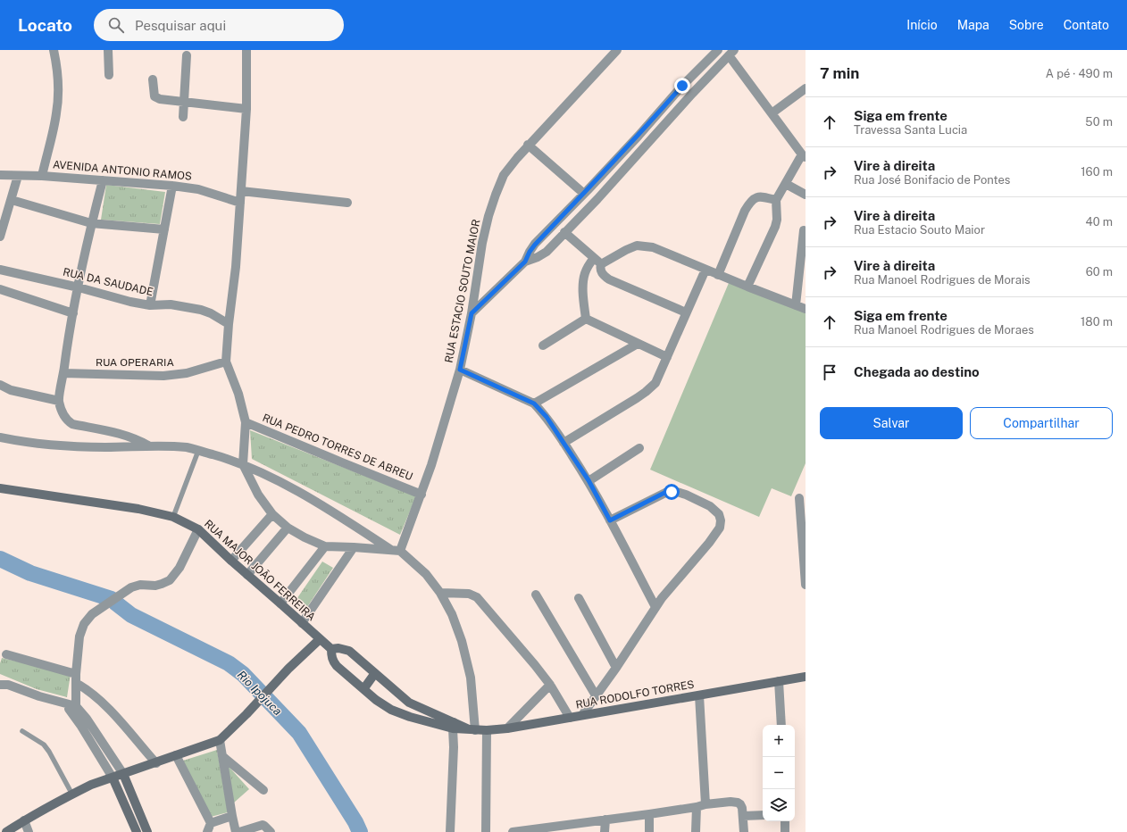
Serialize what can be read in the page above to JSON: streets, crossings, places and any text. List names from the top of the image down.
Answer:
{
  "streets": {
    "main road": ["RUA MAJOR JOÃO FERREIRA", "RUA RODOLFO TORRES"],
    "street": [
      "AVENIDA ANTONIO RAMOS",
      "RUA DA SAUDADE",
      "RUA ESTACIO SOUTO MAIOR",
      "RUA OPERARIA",
      "RUA PEDRO TORRES DE ABREU"
    ]
  },
  "crossings": [
    ["RUA ESTACIO SOUTO MAIOR", "RUA PEDRO TORRES DE ABREU"],
    ["RUA MAJOR JOÃO FERREIRA", "RUA RODOLFO TORRES"]
  ],
  "water": ["Rio Ipojuca"],
  "page": {
    "header": "Locato",
    "search": "Pesquisar aqui",
    "nav": [
      "Início",
      "Mapa",
      "Sobre",
      "Contato"
    ],
    "heading": ["7 min", "A pé · 490 m"],
    "list": [
      ["Siga em frente", "Travessa Santa Lucia", "50 m"],
      ["Vire à direita", "Rua José Bonifacio de Pontes", "160 m"],
      ["Vire à direita", "Rua Estacio Souto Maior", "40 m"],
      ["Vire à direita", "Rua Manoel Rodrigues de Morais", "60 m"],
      ["Siga em frente", "Rua Manoel Rodrigues de Moraes", "180 m"],
      "Chegada ao destino"
    ],
    "buttons": ["Salvar", "Compartilhar"],
    "map_buttons": ["+", "−"]
  }
}
